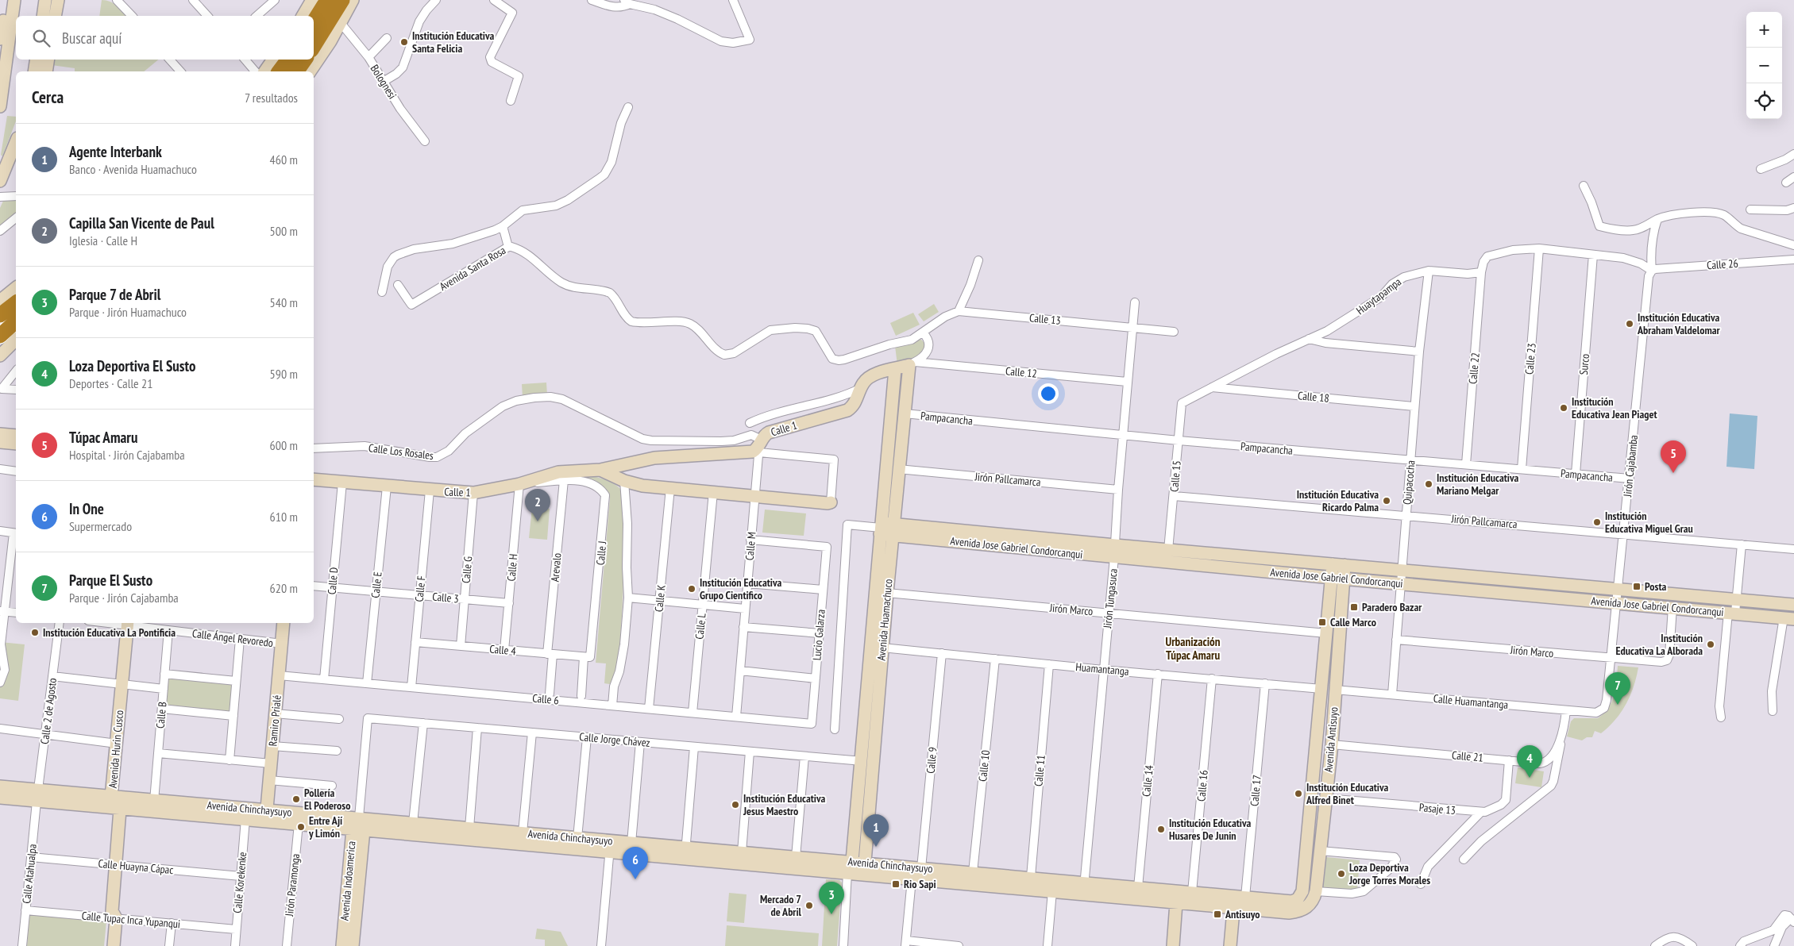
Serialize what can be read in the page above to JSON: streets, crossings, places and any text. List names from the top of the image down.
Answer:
{
  "streets": {
    "main road": [
      "Calle 1",
      "Avenida Jose Gabriel Condorcanqui",
      "Avenida Huamachuco",
      "Ramiro Prialé",
      "Avenida Antisuyo",
      "Avenida Hurin Cusco",
      "Avenida Chinchaysuyo",
      "Avenida Indoamerica"
    ],
    "street": [
      "Bolognesi",
      "Calle 26",
      "Avenida Santa Rosa",
      "Huaytapampa",
      "Calle 13",
      "Calle 23",
      "Surco",
      "Calle 22",
      "Calle 12",
      "Calle 18",
      "Pampacancha",
      "Calle Los Rosales",
      "Jirón Cajabamba",
      "Calle 15",
      "Jirón Pallcamarca",
      "Quipacocha",
      "Calle M",
      "Calle J",
      "Calle H",
      "Arevalo",
      "Calle G",
      "Calle D",
      "Calle E",
      "Calle F",
      "Calle 3",
      "Calle K",
      "Jirón Tungasuca",
      "Jirón Marco",
      "Calle L",
      "Lucio Galarza",
      "Calle Ángel Revoredo",
      "Calle 4",
      "Huamantanga",
      "Calle 6",
      "Calle Huamantanga",
      "Calle 2 de Agosto",
      "Calle B",
      "Calle Jorge Chávez",
      "Calle 21",
      "Calle 9",
      "Calle 10",
      "Calle 11",
      "Calle 14",
      "Calle 16",
      "Calle 17",
      "Pasaje 13",
      "Calle Huayna Cápac",
      "Calle Atahualpa",
      "Calle Korekenke",
      "Jirón Paramonga",
      "Calle Tupac Inca Yupanqui"
    ]
  },
  "crossings": [
    ["Calle 26", "Jirón Cajabamba"],
    ["Huaytapampa", "Calle 22"],
    ["Huaytapampa", "Calle 18"],
    ["Huaytapampa", "Calle 15"],
    ["Huaytapampa", "Quipacocha"],
    ["Calle 13", "Jirón Tungasuca"],
    ["Calle 23", "Pampacancha"],
    ["Surco", "Pampacancha"],
    ["Calle 22", "Pampacancha"],
    ["Calle 12", "Calle 1"],
    ["Calle 12", "Jirón Tungasuca"],
    ["Calle 12", "Avenida Huamachuco"],
    ["Calle 18", "Quipacocha"],
    ["Pampacancha", "Jirón Cajabamba"],
    ["Pampacancha", "Calle 15"],
    ["Pampacancha", "Quipacocha"],
    ["Pampacancha", "Jirón Tungasuca"],
    ["Pampacancha", "Avenida Huamachuco"],
    ["Calle 1", "Calle Los Rosales"],
    ["Calle 1", "Calle M"],
    ["Calle 1", "Calle H"],
    ["Calle 1", "Calle G"],
    ["Calle 1", "Calle D"],
    ["Calle 1", "Calle E"],
    ["Calle 1", "Calle F"],
    ["Calle 1", "Calle K"],
    ["Calle 1", "Avenida Huamachuco"],
    ["Calle 1", "Calle L"],
    ["Calle Los Rosales", "Calle M"],
    ["Jirón Cajabamba", "Jirón Pallcamarca"],
    ["Jirón Cajabamba", "Avenida Jose Gabriel Condorcanqui"],
    ["Jirón Cajabamba", "Jirón Marco"],
    ["Jirón Cajabamba", "Calle Huamantanga"],
    ["Calle 15", "Jirón Pallcamarca"],
    ["Calle 15", "Avenida Jose Gabriel Condorcanqui"],
    ["Jirón Pallcamarca", "Quipacocha"],
    ["Jirón Pallcamarca", "Jirón Tungasuca"],
    ["Jirón Pallcamarca", "Avenida Huamachuco"],
    ["Quipacocha", "Avenida Jose Gabriel Condorcanqui"],
    ["Quipacocha", "Jirón Marco"],
    ["Quipacocha", "Calle Huamantanga"],
    ["Calle M", "Lucio Galarza"],
    ["Calle M", "Calle 6"],
    ["Avenida Jose Gabriel Condorcanqui", "Jirón Tungasuca"],
    ["Avenida Jose Gabriel Condorcanqui", "Jirón Marco"],
    ["Avenida Jose Gabriel Condorcanqui", "Avenida Huamachuco"],
    ["Avenida Jose Gabriel Condorcanqui", "Avenida Antisuyo"],
    ["Calle J", "Arevalo"],
    ["Calle J", "Calle 4"],
    ["Calle H", "Calle 3"],
    ["Calle H", "Calle 4"],
    ["Arevalo", "Calle 4"],
    ["Calle G", "Calle 3"],
    ["Calle G", "Calle 4"],
    ["Calle D", "Calle 3"],
    ["Calle D", "Calle 6"],
    ["Calle E", "Calle 3"],
    ["Calle E", "Calle 6"],
    ["Calle F", "Calle 3"],
    ["Calle F", "Calle 4"],
    ["Calle F", "Calle 6"],
    ["Calle K", "Calle 6"],
    ["Jirón Tungasuca", "Jirón Marco"],
    ["Jirón Tungasuca", "Huamantanga"],
    ["Jirón Tungasuca", "Avenida Chinchaysuyo"],
    ["Jirón Marco", "Avenida Huamachuco"],
    ["Jirón Marco", "Avenida Antisuyo"],
    ["Avenida Huamachuco", "Huamantanga"],
    ["Avenida Huamachuco", "Calle Jorge Chávez"],
    ["Avenida Huamachuco", "Avenida Chinchaysuyo"],
    ["Calle L", "Calle 6"],
    ["Lucio Galarza", "Calle 6"],
    ["Calle Ángel Revoredo", "Calle B"],
    ["Calle Ángel Revoredo", "Ramiro Prialé"],
    ["Calle Ángel Revoredo", "Avenida Hurin Cusco"],
    ["Huamantanga", "Avenida Antisuyo"],
    ["Huamantanga", "Calle 9"],
    ["Huamantanga", "Calle 10"],
    ["Huamantanga", "Calle 11"],
    ["Huamantanga", "Calle 14"],
    ["Huamantanga", "Calle 16"],
    ["Huamantanga", "Calle 17"],
    ["Calle 6", "Ramiro Prialé"],
    ["Calle Huamantanga", "Avenida Antisuyo"],
    ["Calle Huamantanga", "Calle 21"],
    ["Calle 2 de Agosto", "Avenida Chinchaysuyo"],
    ["Calle 2 de Agosto", "Calle Atahualpa"],
    ["Calle B", "Avenida Chinchaysuyo"],
    ["Ramiro Prialé", "Avenida Chinchaysuyo"],
    ["Calle Jorge Chávez", "Avenida Indoamerica"],
    ["Avenida Antisuyo", "Calle 21"],
    ["Avenida Antisuyo", "Calle 17"],
    ["Avenida Antisuyo", "Avenida Chinchaysuyo"],
    ["Avenida Antisuyo", "Pasaje 13"],
    ["Avenida Hurin Cusco", "Avenida Chinchaysuyo"],
    ["Calle 21", "Pasaje 13"],
    ["Calle 9", "Avenida Chinchaysuyo"],
    ["Calle 10", "Avenida Chinchaysuyo"],
    ["Calle 11", "Avenida Chinchaysuyo"],
    ["Calle 14", "Avenida Chinchaysuyo"],
    ["Calle 16", "Avenida Chinchaysuyo"],
    ["Calle 17", "Avenida Chinchaysuyo"],
    ["Avenida Chinchaysuyo", "Calle Atahualpa"],
    ["Avenida Chinchaysuyo", "Avenida Indoamerica"],
    ["Avenida Chinchaysuyo", "Calle Korekenke"],
    ["Avenida Chinchaysuyo", "Jirón Paramonga"],
    ["Calle Huayna Cápac", "Calle Atahualpa"],
    ["Calle Huayna Cápac", "Calle Korekenke"],
    ["Calle Atahualpa", "Calle Tupac Inca Yupanqui"],
    ["Calle Korekenke", "Calle Tupac Inca Yupanqui"]
  ],
  "districts": ["Urbanización Túpac Amaru"],
  "places": {
    "other": [
      "Institución Educativa Santa Felicia",
      "Institución Educativa Abraham Valdelomar",
      "Institución Educativa Jean Piaget",
      "Institución Educativa Mariano Melgar",
      "Institución Educativa Ricardo Palma",
      "Institución Educativa Miguel Grau",
      "Institución Educativa Grupo Cientifico",
      "Institución Educativa La Pontificia",
      "Institución Educativa La Alborada",
      "Institución Educativa Alfred Binet",
      "Pollería El Poderoso",
      "Institución Educativa Jesus Maestro",
      "Entre Ají y Limón",
      "Institución Educativa Husares De Junin",
      "Loza Deportiva Jorge Torres Morales",
      "Mercado 7 de Abril"
    ],
    "transit": [
      "Posta",
      "Paradero Bazar",
      "Calle Marco",
      "Rio Sapi",
      "Antisuyo"
    ]
  },
  "page": {
    "map_buttons": ["+", "−"],
    "search": "Buscar aquí",
    "heading": ["Cerca", "7 resultados"],
    "list": [
      {
        "mark": "1",
        "name": "Agente Interbank",
        "note": "Banco · Avenida Huamachuco",
        "value": "460 m"
      },
      {
        "mark": "2",
        "name": "Capilla San Vicente de Paul",
        "note": "Iglesia · Calle H",
        "value": "500 m"
      },
      {
        "mark": "3",
        "name": "Parque 7 de Abril",
        "note": "Parque · Jirón Huamachuco",
        "value": "540 m"
      },
      {
        "mark": "4",
        "name": "Loza Deportiva El Susto",
        "note": "Deportes · Calle 21",
        "value": "590 m"
      },
      {
        "mark": "5",
        "name": "Túpac Amaru",
        "note": "Hospital · Jirón Cajabamba",
        "value": "600 m"
      },
      {
        "mark": "6",
        "name": "In One",
        "note": "Supermercado",
        "value": "610 m"
      },
      {
        "mark": "7",
        "name": "Parque El Susto",
        "note": "Parque · Jirón Cajabamba",
        "value": "620 m"
      }
    ],
    "pins": [
      "5",
      "2",
      "7",
      "4",
      "1",
      "6",
      "3"
    ]
  }
}
